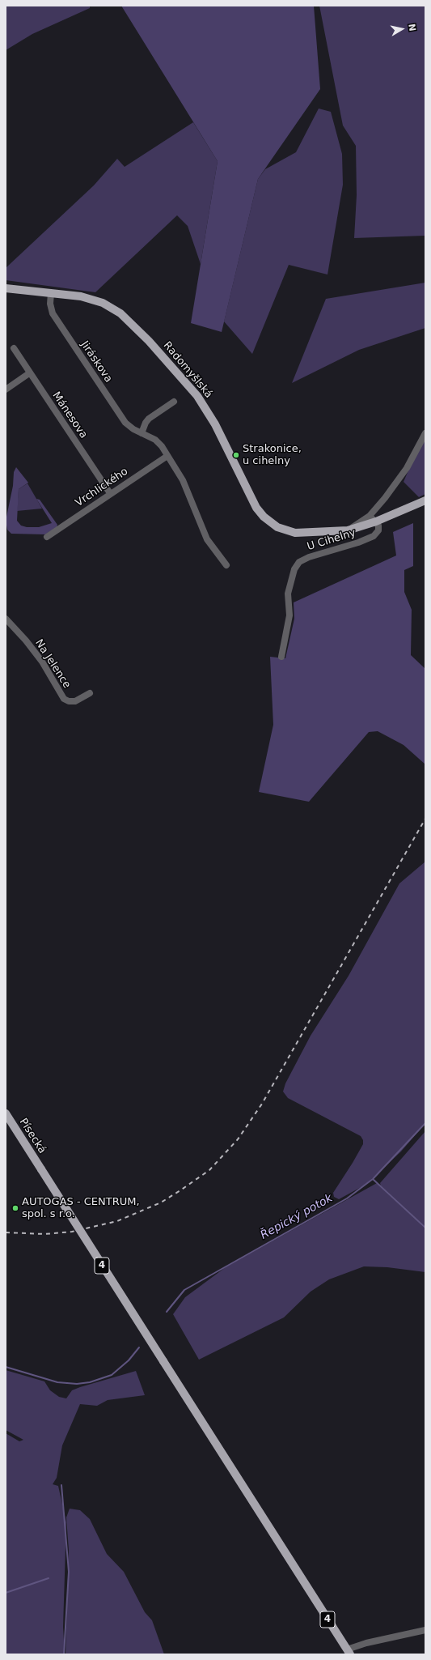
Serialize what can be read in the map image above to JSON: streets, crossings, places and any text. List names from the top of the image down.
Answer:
{
  "streets": {
    "main road": ["Radomyšlská", "Písecká", "4"],
    "street": [
      "Jiráskova",
      "Mánesova",
      "Vrchlického",
      "U Cihelny",
      "Na Jelence"
    ]
  },
  "crossings": [
    ["Jiráskova", "Radomyšlská"],
    ["Jiráskova", "Vrchlického"],
    ["Radomyšlská", "U Cihelny"],
    ["Mánesova", "Vrchlického"]
  ],
  "water": ["Řepický potok"],
  "places": ["Strakonice, u cihelny", "AUTOGAS - CENTRUM, spol. s r.o."],
  "north": "right"
}
